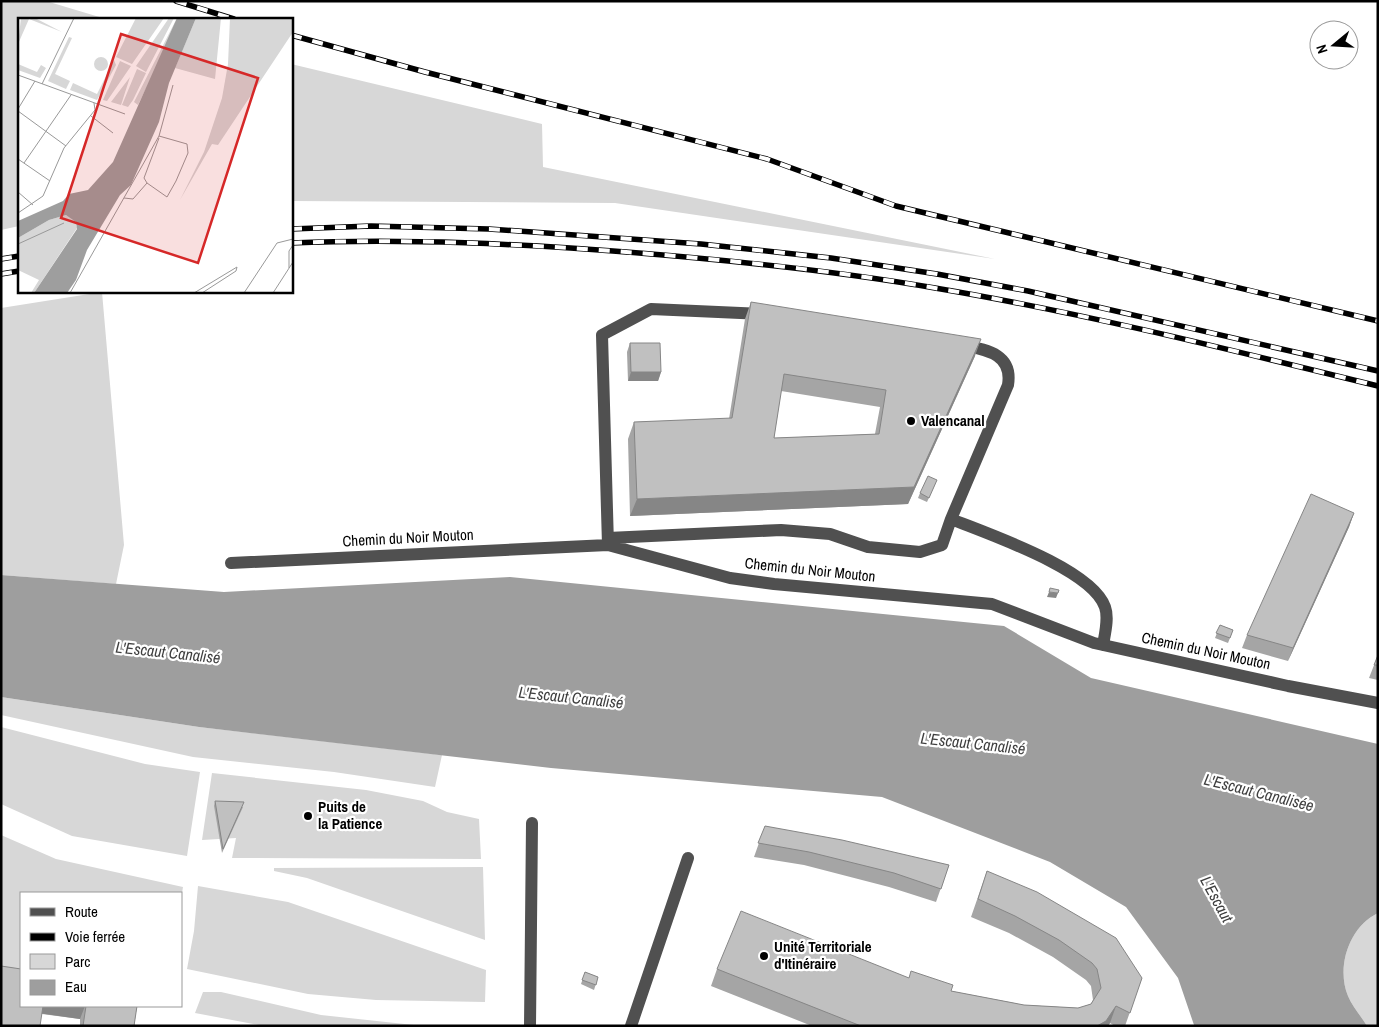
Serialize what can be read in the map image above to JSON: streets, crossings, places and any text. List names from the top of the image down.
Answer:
{
  "streets": {
    "street": ["Chemin du Noir Mouton"]
  },
  "water": ["L'Escaut Canalisé", "L'Escaut Canalisée", "L'Escaut"],
  "places": ["Valencanal", "Puits de la Patience", "Unité Territoriale d'Itinéraire"],
  "legend": [
    "Route",
    "Voie ferrée",
    "Parc",
    "Eau"
  ],
  "north": "left"
}
